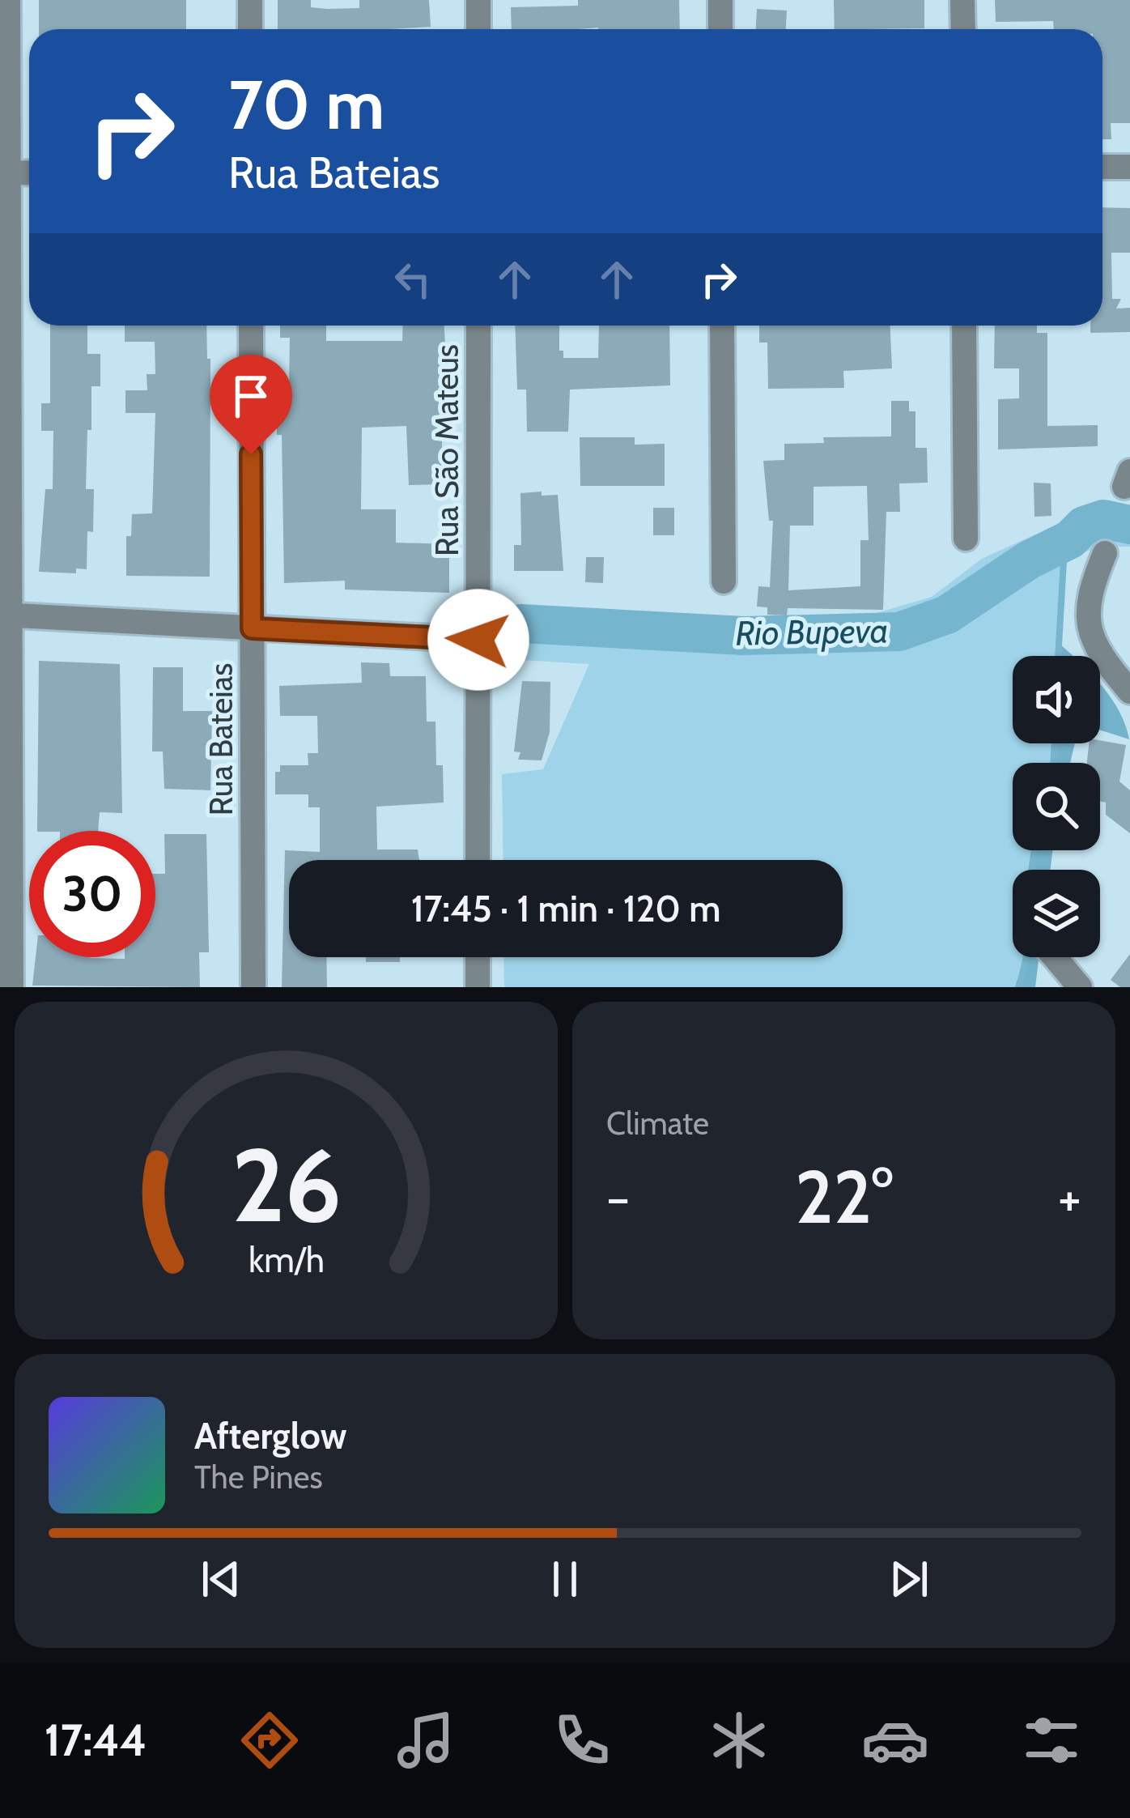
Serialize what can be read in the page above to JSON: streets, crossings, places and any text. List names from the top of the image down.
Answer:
{
  "streets": {
    "street": ["Rua São Mateus", "Rua Bateias"]
  },
  "water": ["Rio Bupeva"],
  "page": {
    "turn": ["70 m", "Rua Bateias"],
    "limit": "30",
    "trip": "17:45 · 1 min · 120 m",
    "tile": "Climate",
    "heat": ["−", "22°", "+"],
    "song": ["Afterglow", "The Pines"],
    "tabs": "17:44",
    "gauge": ["26", "km/h"]
  }
}
